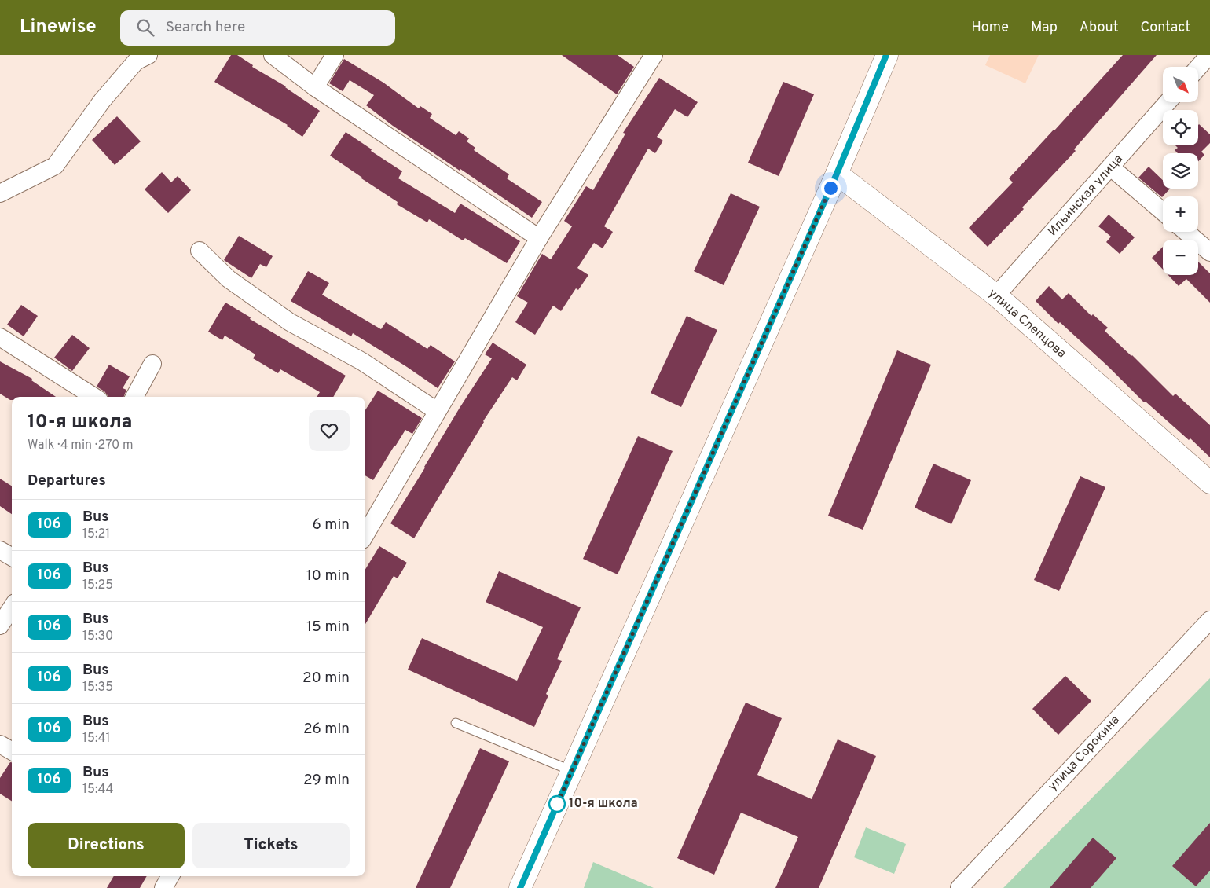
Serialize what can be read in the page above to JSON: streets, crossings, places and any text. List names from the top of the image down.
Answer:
{
  "streets": {
    "main road": ["улица Слепцова"],
    "street": ["Ильинская улица", "улица Сорокина"]
  },
  "crossings": [
    ["Ильинская улица", "улица Слепцова"]
  ],
  "places": ["10-я школа"],
  "lines": ["bus line 106"],
  "north": "bottom right",
  "page": {
    "header": "Linewise",
    "search": "Search here",
    "nav": [
      "Home",
      "Map",
      "About",
      "Contact"
    ],
    "map_buttons": ["+", "−"],
    "heading": [
      ["10-я школа", "Walk · 4 min · 270 m"],
      "Departures"
    ],
    "list": [
      {
        "mark": "106",
        "name": "Bus",
        "note": "15:21",
        "value": "6 min"
      },
      {
        "mark": "106",
        "name": "Bus",
        "note": "15:25",
        "value": "10 min"
      },
      {
        "mark": "106",
        "name": "Bus",
        "note": "15:30",
        "value": "15 min"
      },
      {
        "mark": "106",
        "name": "Bus",
        "note": "15:35",
        "value": "20 min"
      },
      {
        "mark": "106",
        "name": "Bus",
        "note": "15:41",
        "value": "26 min"
      },
      {
        "mark": "106",
        "name": "Bus",
        "note": "15:44",
        "value": "29 min"
      }
    ],
    "buttons": ["Directions", "Tickets"]
  }
}
